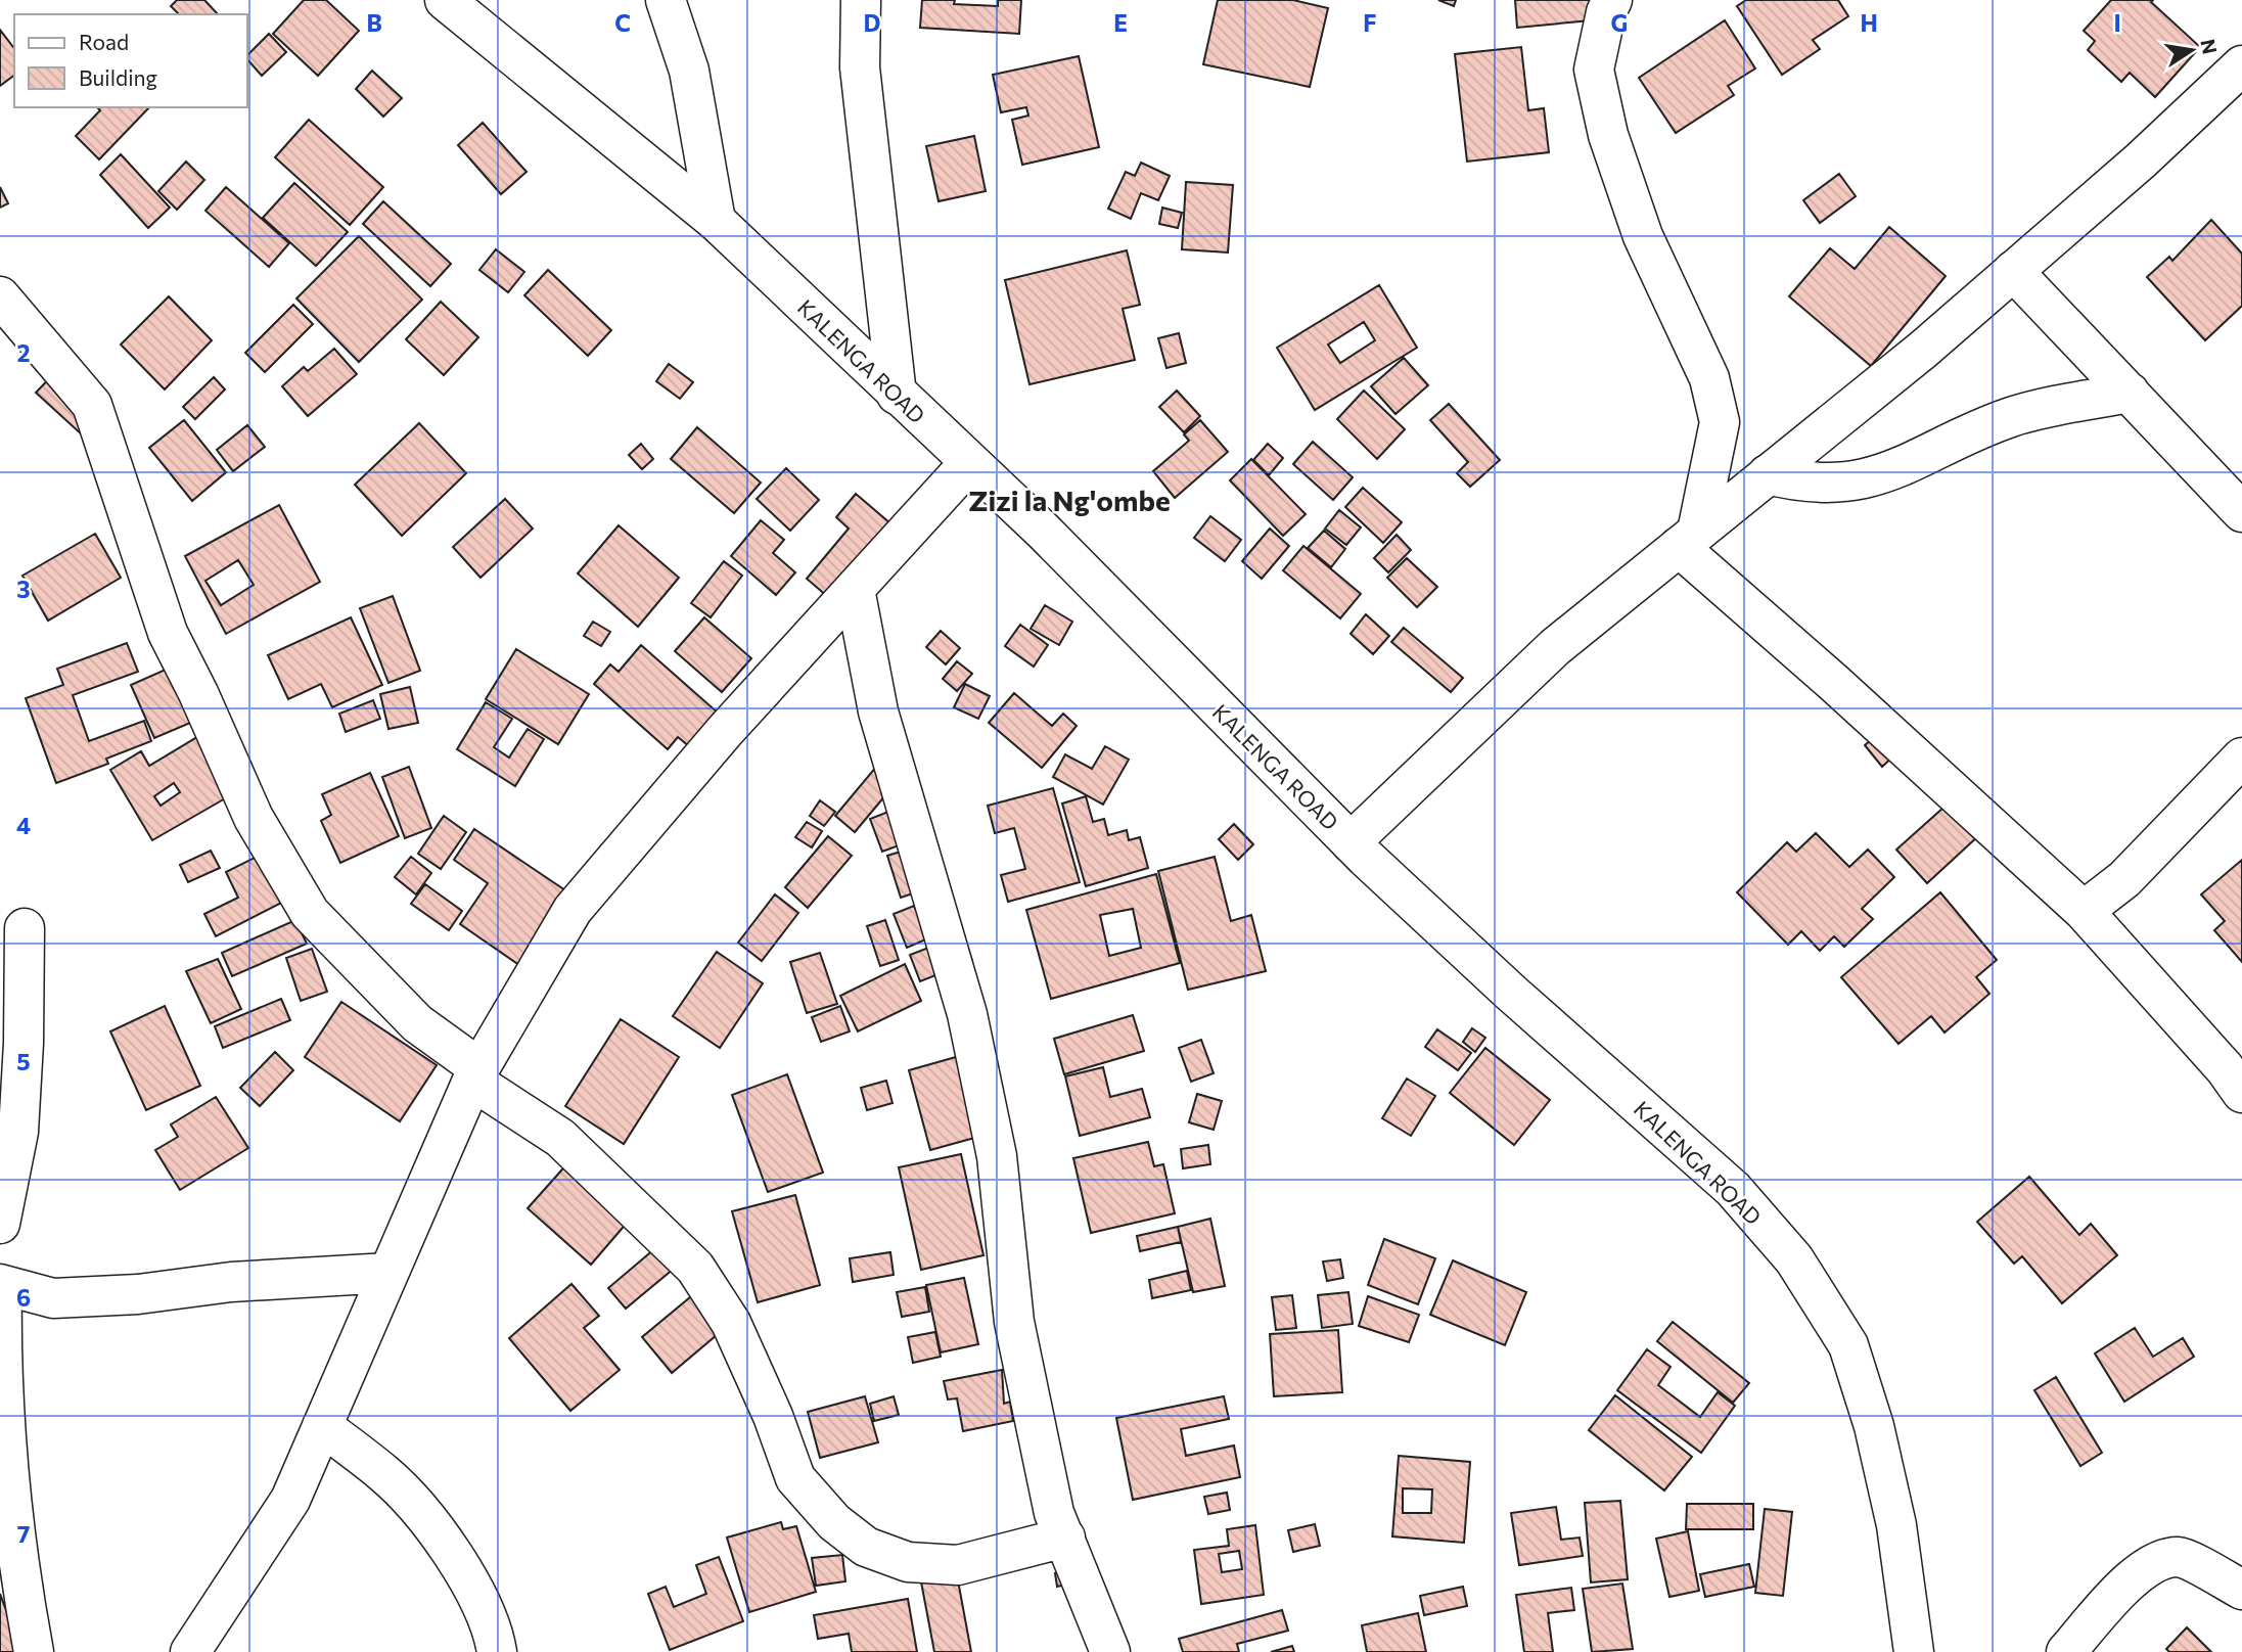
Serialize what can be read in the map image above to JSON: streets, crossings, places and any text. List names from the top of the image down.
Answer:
{
  "streets": {
    "street": ["KALENGA ROAD"]
  },
  "districts": ["Zizi la Ng'ombe"],
  "legend": ["Road", "Building"],
  "north": "right",
  "grid": {
    "columns": [
      "B",
      "C",
      "D",
      "E",
      "F",
      "G",
      "H",
      "I"
    ],
    "rows": [
      "2",
      "3",
      "4",
      "5",
      "6",
      "7"
    ]
  }
}
